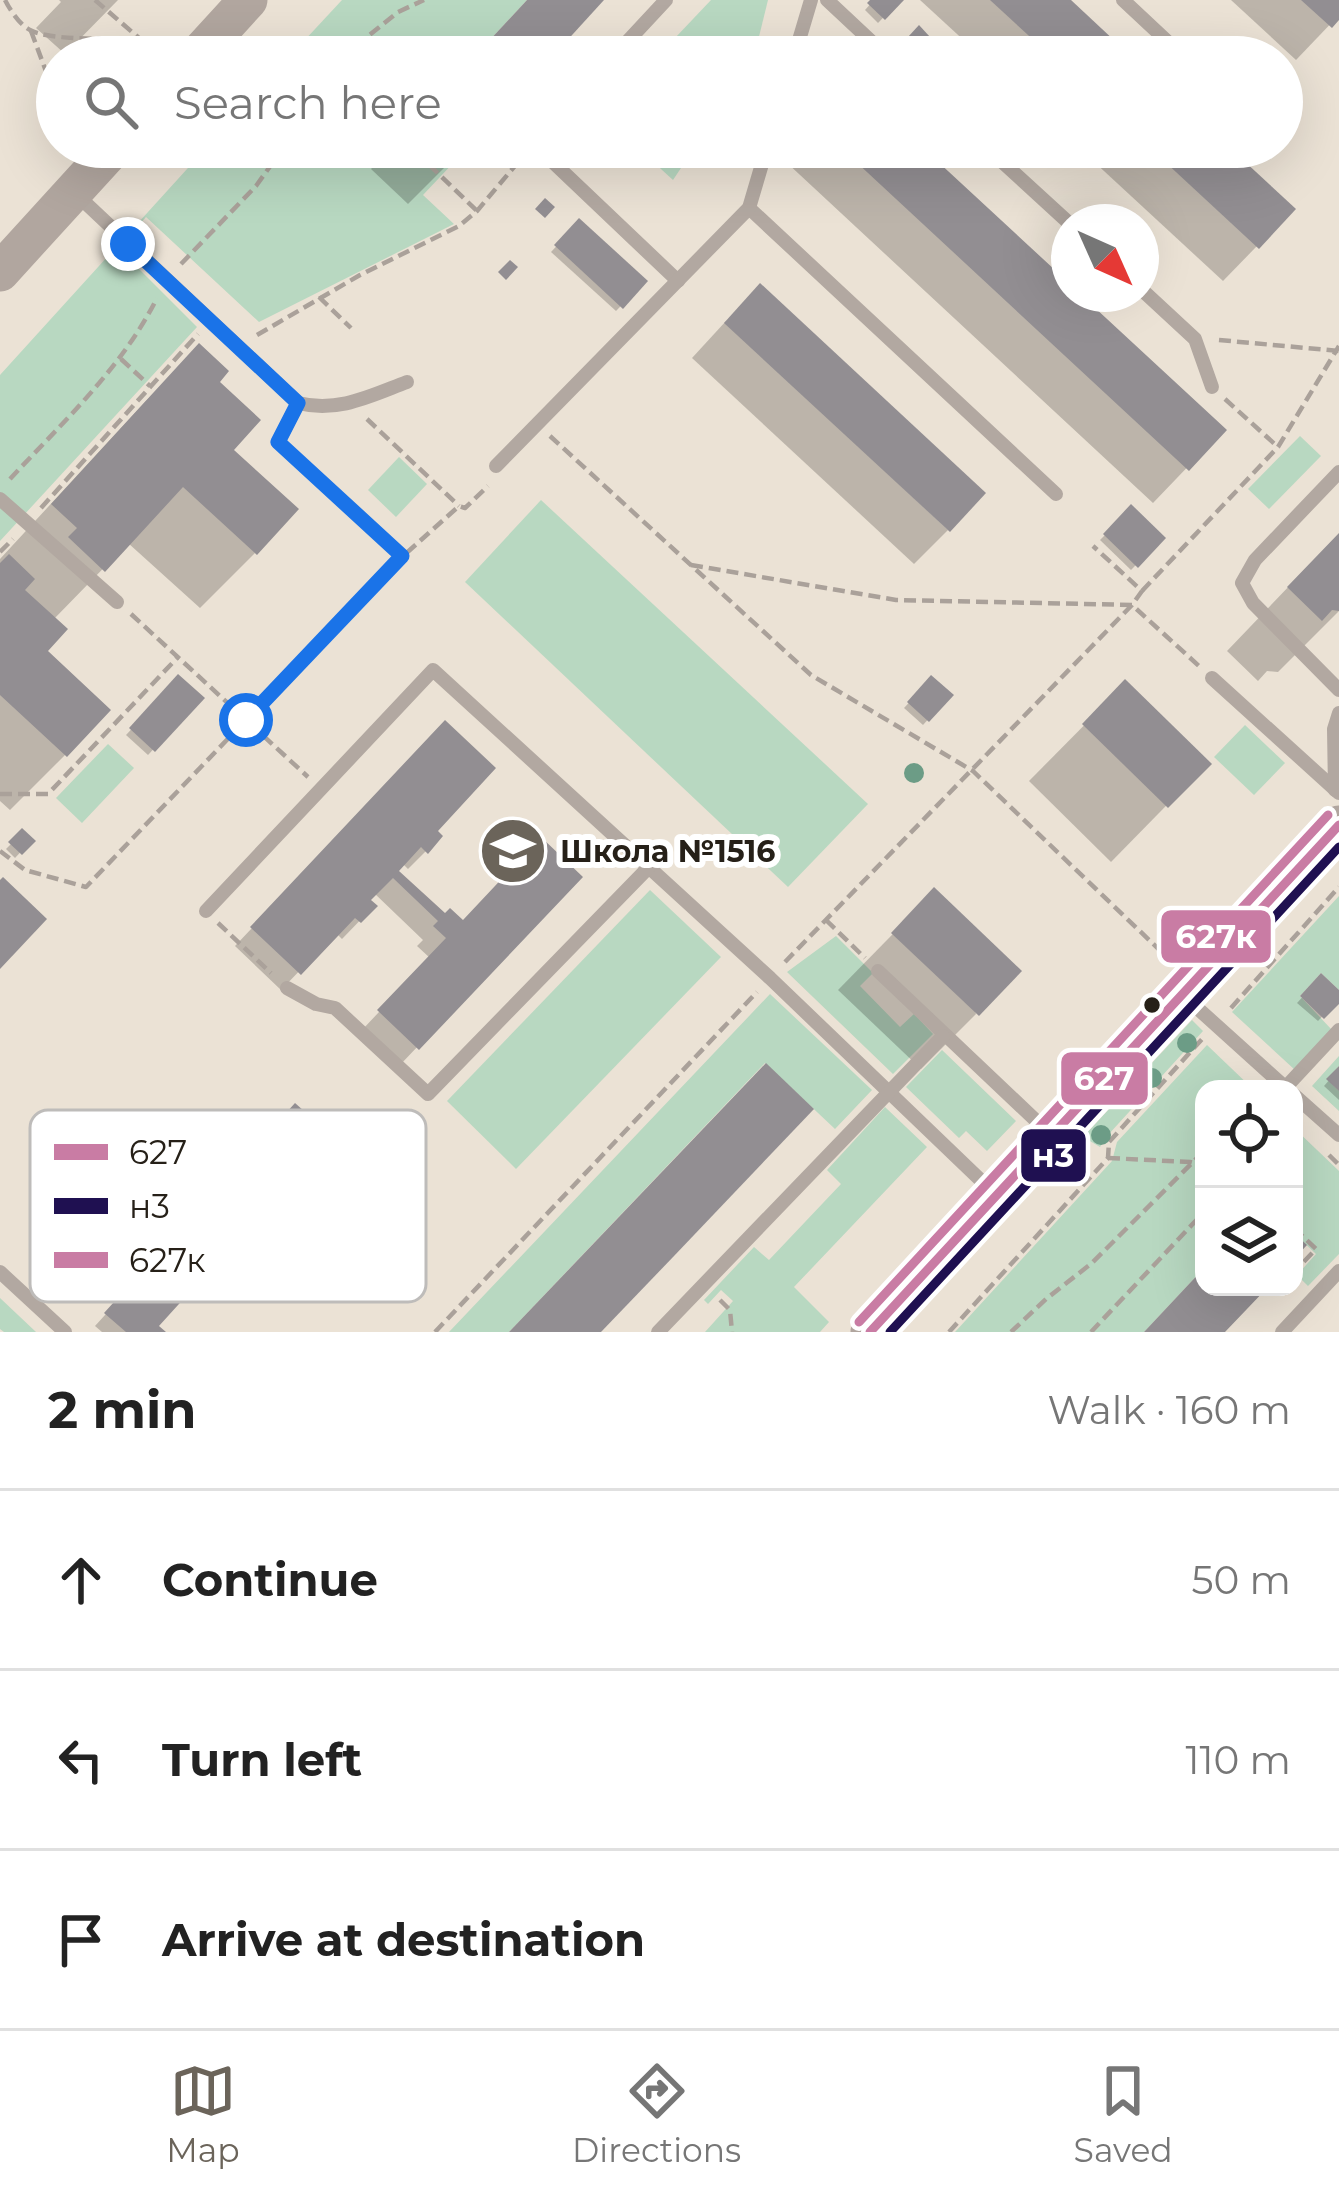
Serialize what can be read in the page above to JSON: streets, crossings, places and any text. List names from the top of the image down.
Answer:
{
  "places": {
    "school or university": ["Школа №1516"]
  },
  "lines": ["transit line 627к", "transit line 627", "transit line н3"],
  "legend": ["627", "н3", "627к"],
  "north": "bottom right",
  "page": {
    "search": "Search here",
    "heading": ["2 min", "Walk · 160 m"],
    "list": [
      ["Continue", "50 m"],
      ["Turn left", "110 m"],
      "Arrive at destination"
    ],
    "nav": ["Map", "Directions", "Saved"]
  }
}
